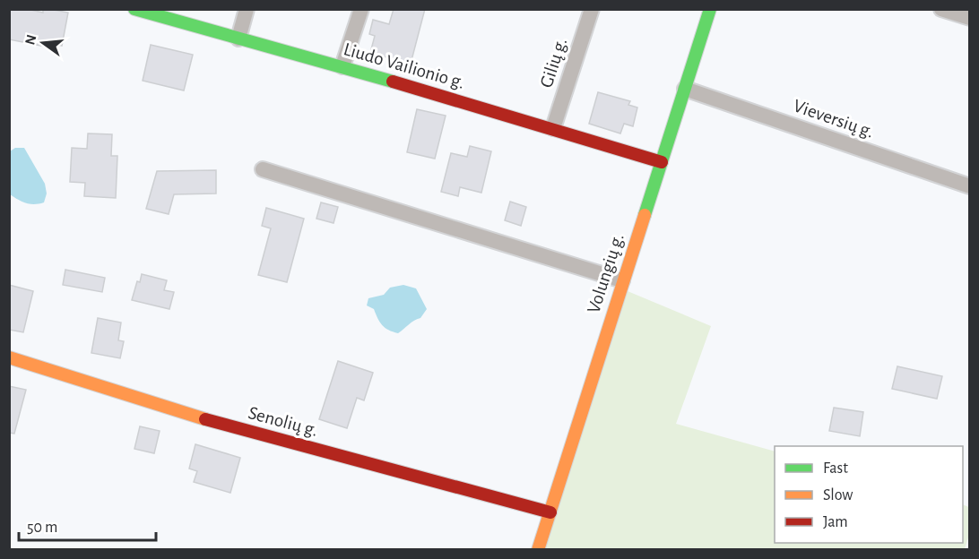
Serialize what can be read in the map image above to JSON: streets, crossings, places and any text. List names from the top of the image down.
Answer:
{
  "streets": {
    "street": [
      "Gilių g.",
      "Liudo Vailionio g.",
      "Vieversių g.",
      "Volungių g.",
      "Senolių g."
    ]
  },
  "crossings": [
    ["Gilių g.", "Liudo Vailionio g."],
    ["Liudo Vailionio g.", "Volungių g."],
    ["Vieversių g.", "Volungių g."],
    ["Volungių g.", "Senolių g."]
  ],
  "legend": ["Fast", "Slow", "Jam"],
  "scale_bar": "50 m",
  "north": "left"
}
